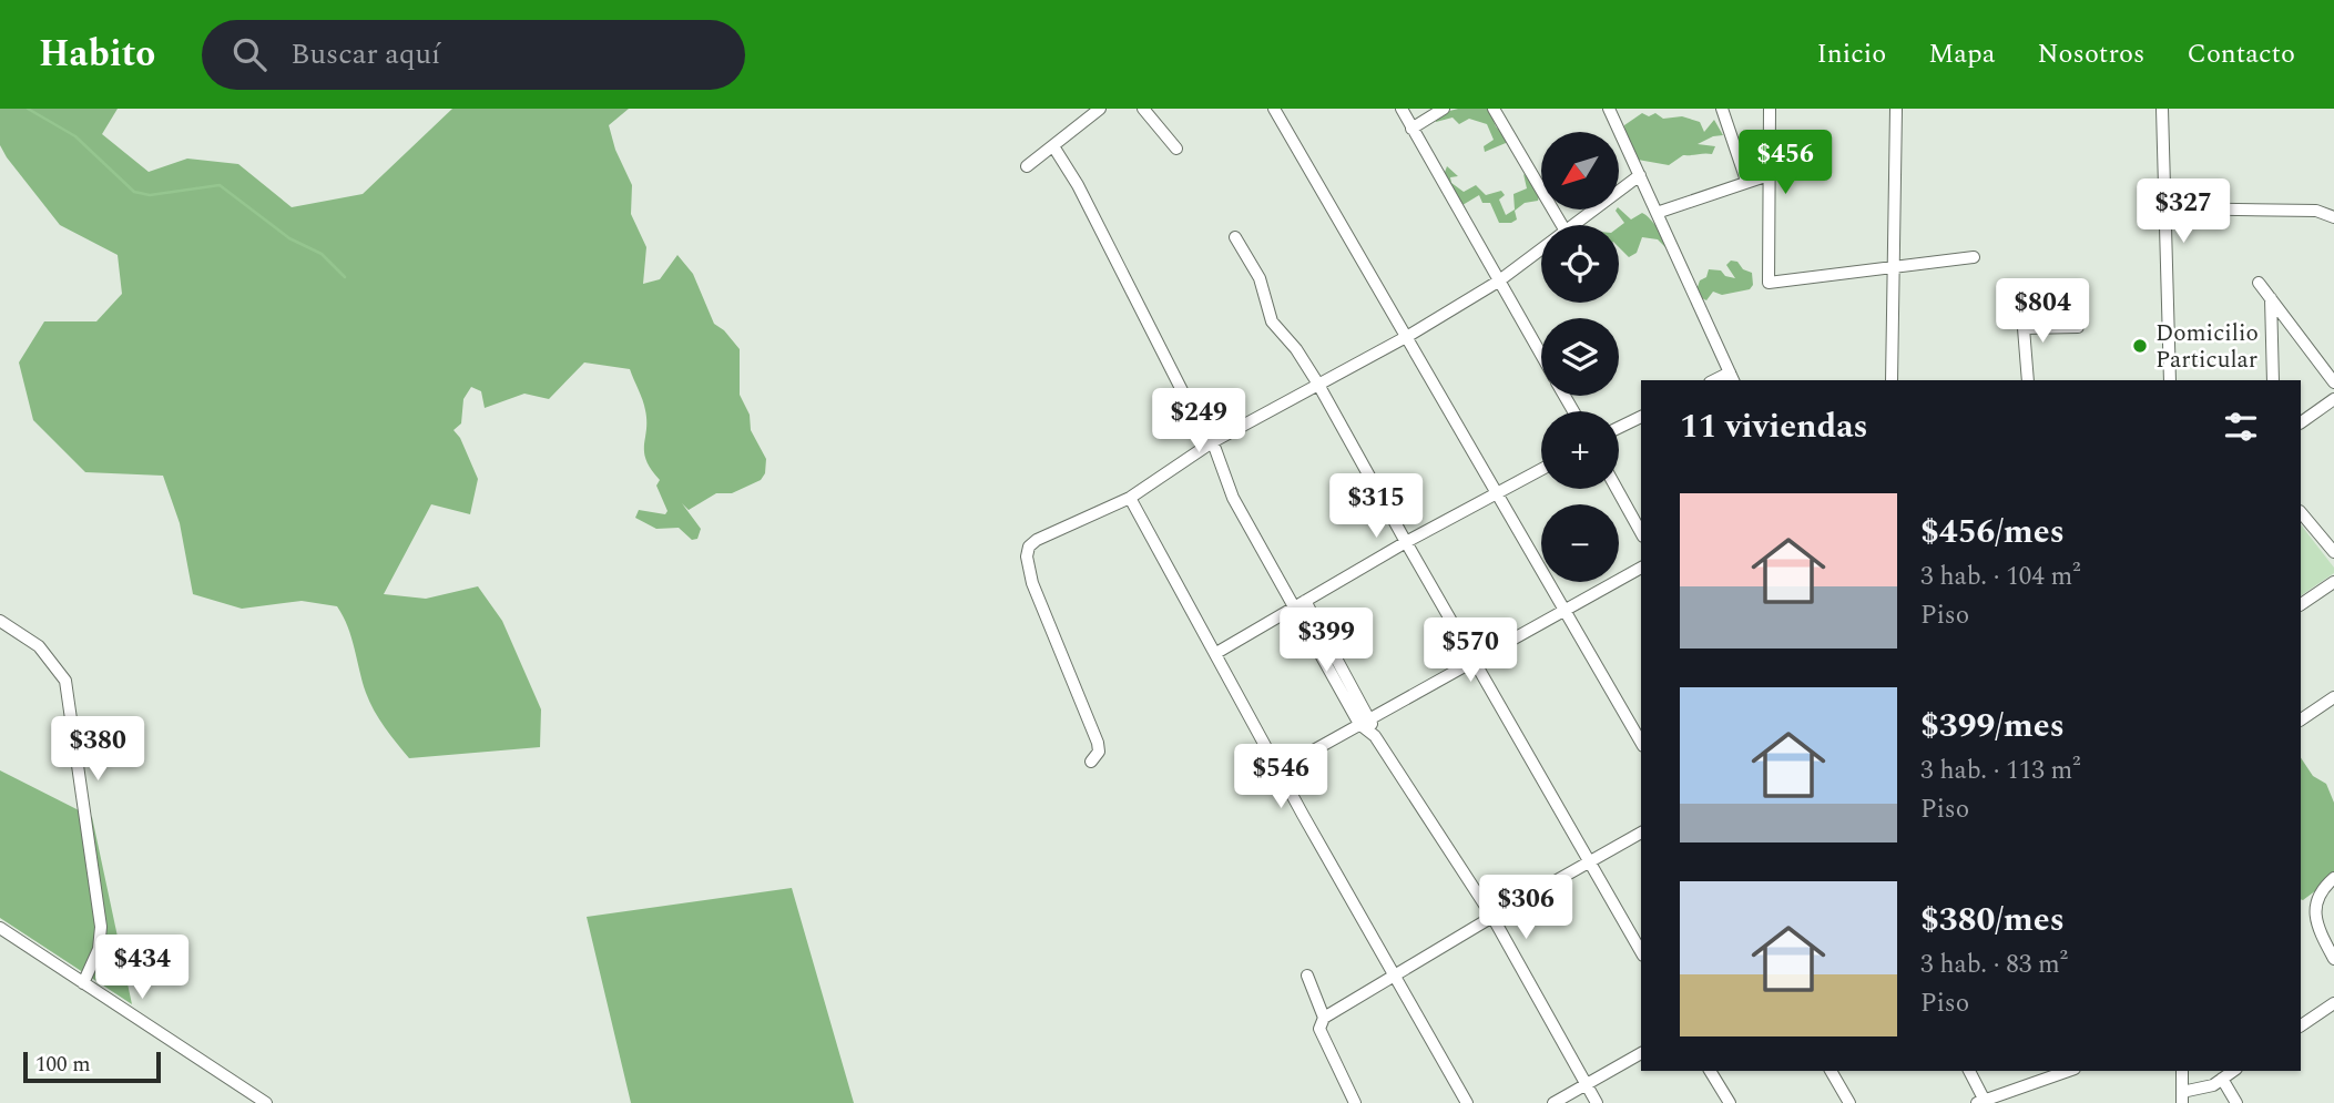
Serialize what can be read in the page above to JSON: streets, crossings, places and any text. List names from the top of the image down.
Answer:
{
  "places": ["Domicilio Particular"],
  "scale_bar": "100 m",
  "north": "bottom left",
  "page": {
    "header": "Habito",
    "search": "Buscar aquí",
    "nav": [
      "Inicio",
      "Mapa",
      "Nosotros",
      "Contacto"
    ],
    "price": [
      "$456",
      "$327",
      "$804",
      "$249",
      "$315",
      "$399",
      "$570",
      "$380",
      "$546",
      "$306",
      "$434"
    ],
    "map_buttons": ["+", "−"],
    "heading": "11 viviendas",
    "list": [
      {
        "name": "$456/mes",
        "note": "3 hab. · 104 m² · Piso"
      },
      {
        "name": "$399/mes",
        "note": "3 hab. · 113 m² · Piso"
      },
      {
        "name": "$380/mes",
        "note": "3 hab. · 83 m² · Piso"
      }
    ],
    "scale": "100 m"
  }
}
